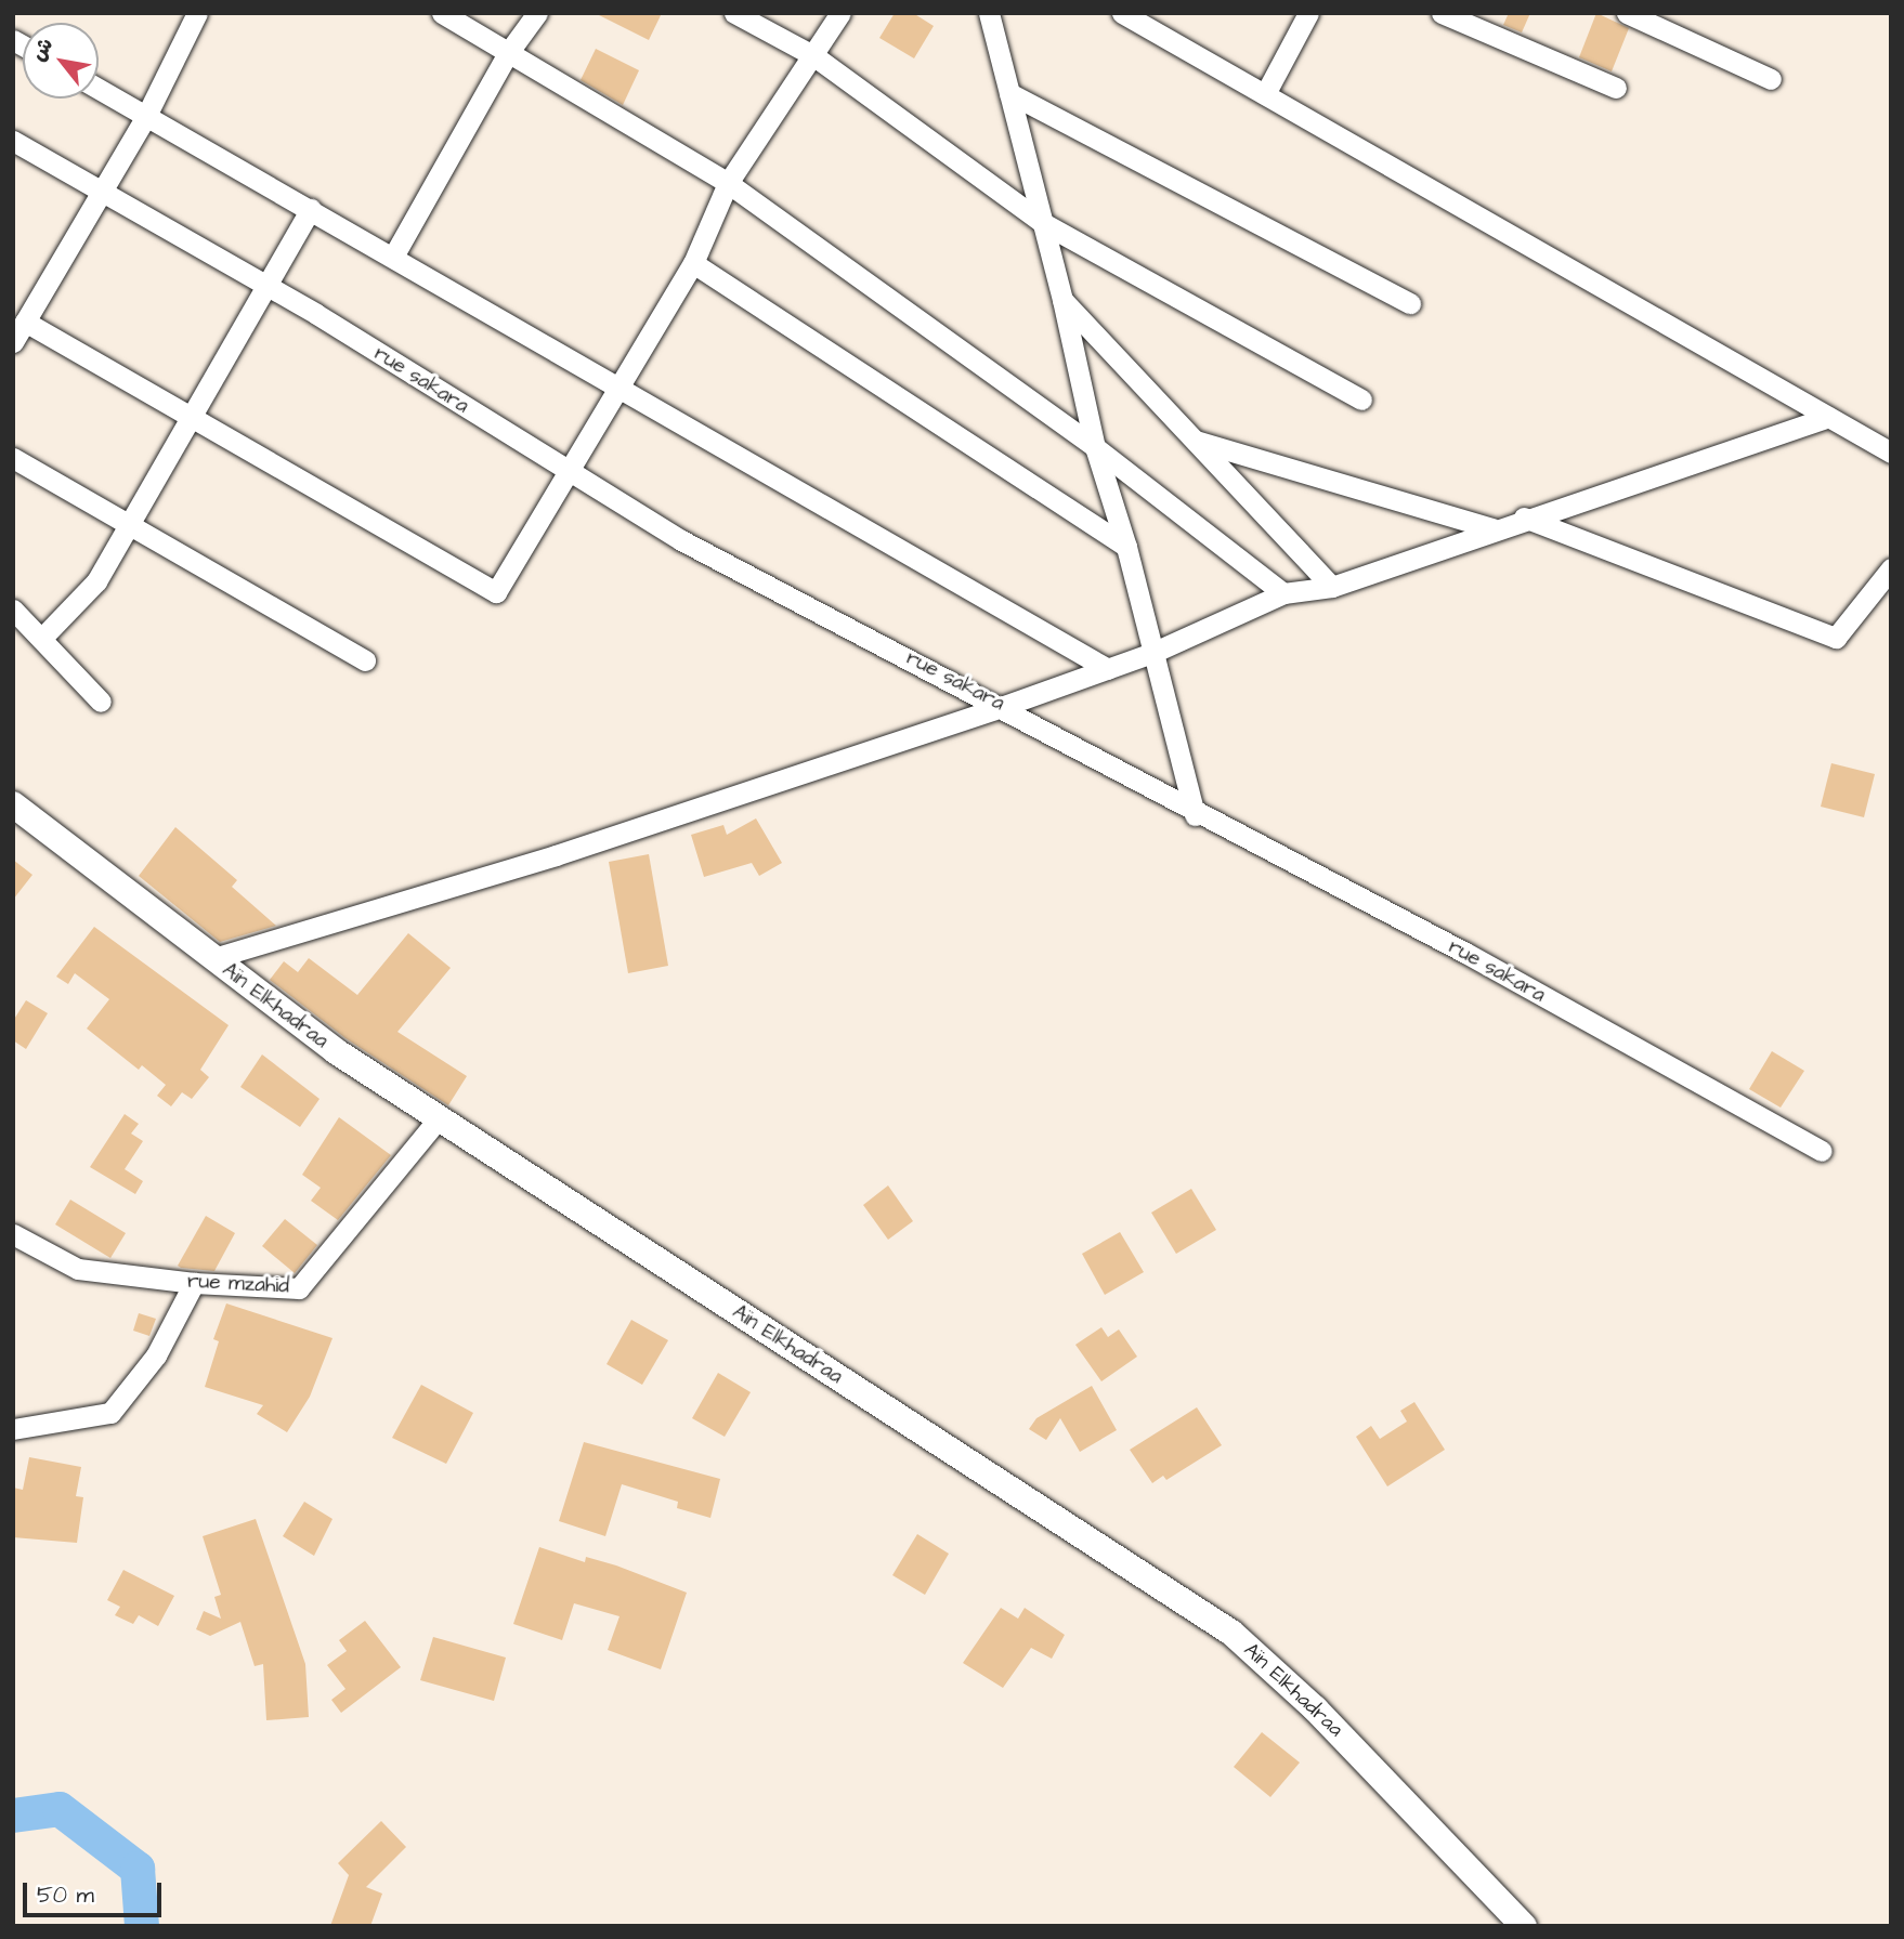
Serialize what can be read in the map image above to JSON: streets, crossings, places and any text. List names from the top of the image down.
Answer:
{
  "streets": {
    "main road": ["Aïn Elkhadraa"],
    "street": ["rue sakara", "rue mzahid"]
  },
  "crossings": [
    ["Aïn Elkhadraa", "rue mzahid"]
  ],
  "scale_bar": "50 m",
  "north": "top left"
}
